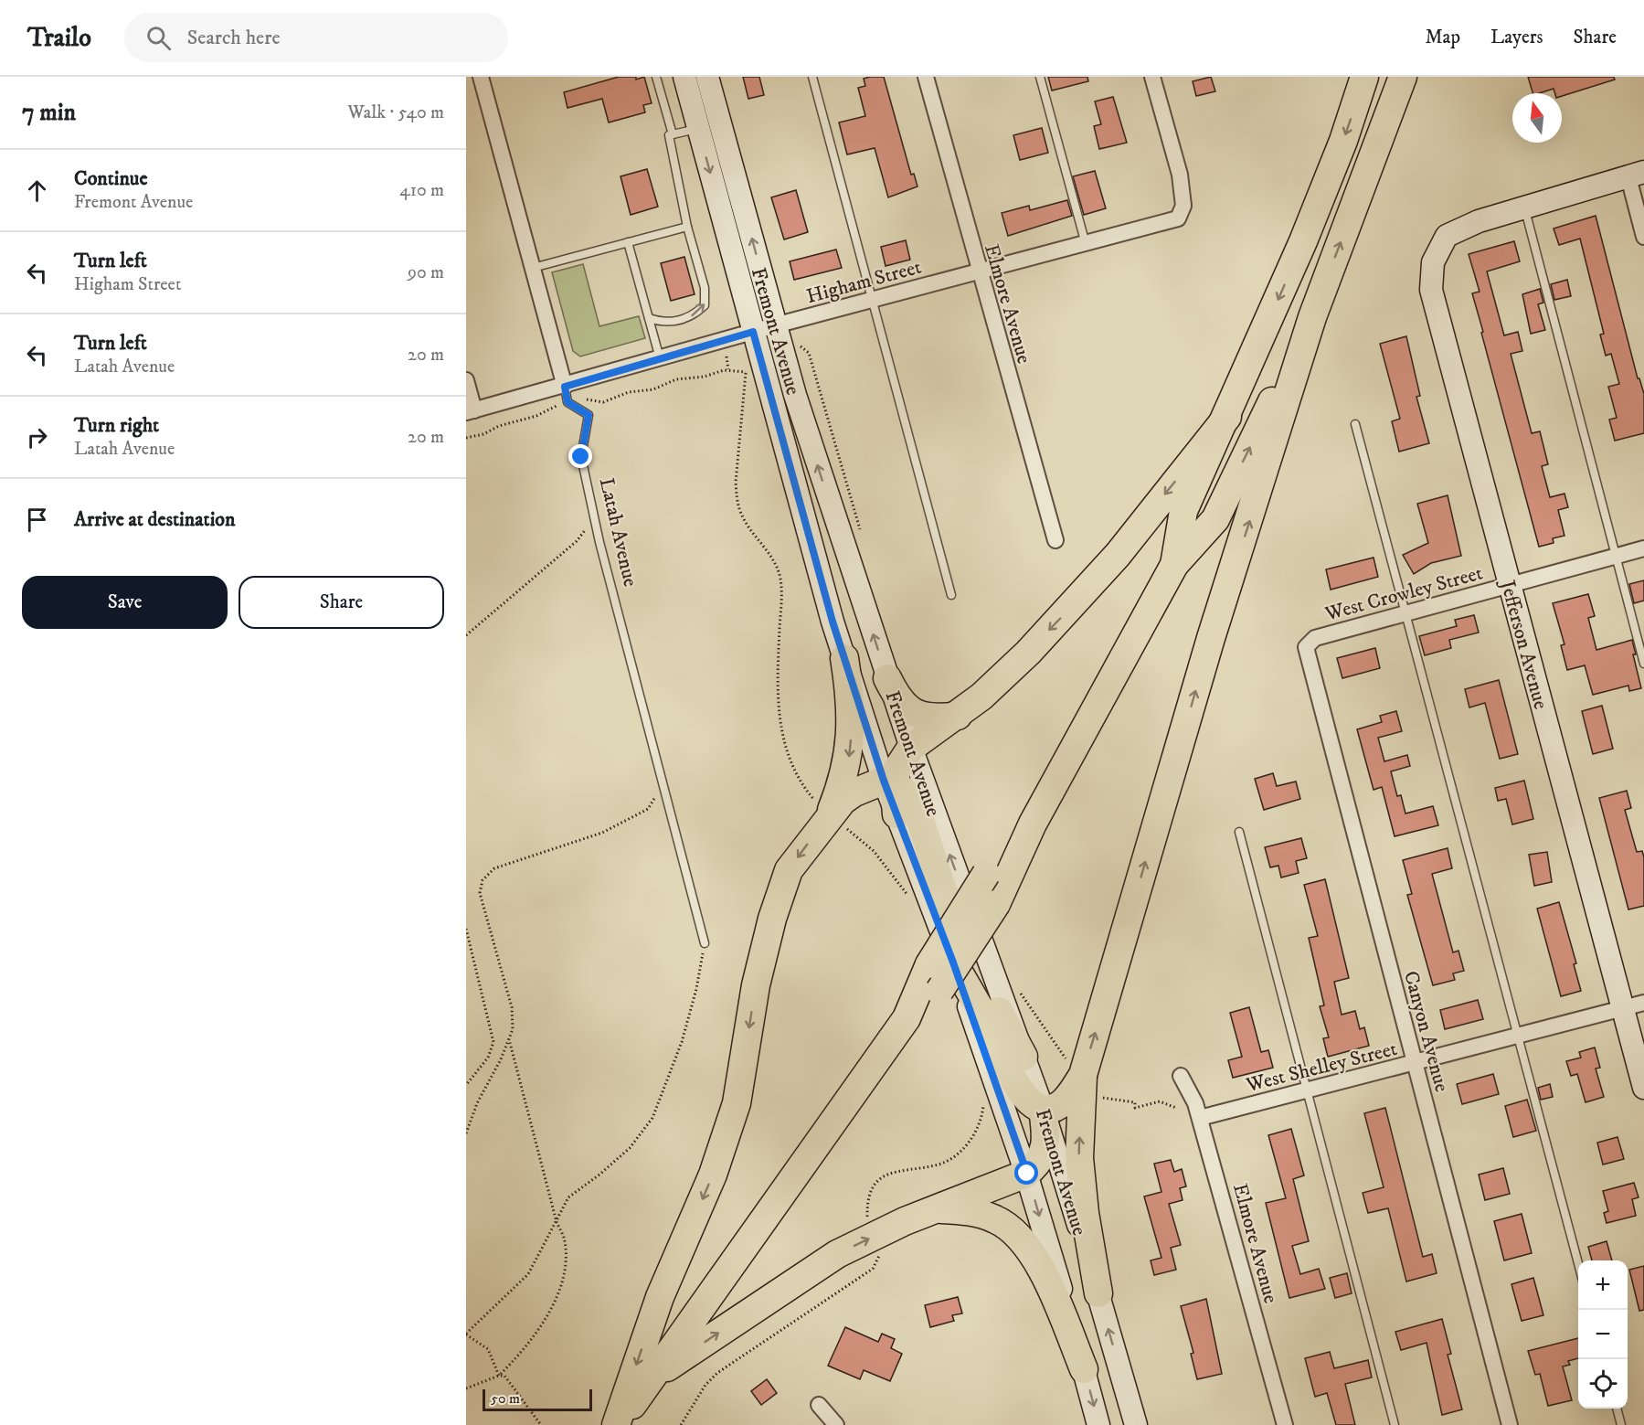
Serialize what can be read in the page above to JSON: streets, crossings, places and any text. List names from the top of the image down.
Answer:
{
  "streets": {
    "street": [
      "Higham Street",
      "Elmore Avenue",
      "Fremont Avenue",
      "West Crowley Street",
      "Jefferson Avenue",
      "Canyon Avenue",
      "West Shelley Street"
    ],
    "lane": ["Latah Avenue"]
  },
  "crossings": [
    ["Higham Street", "Elmore Avenue"],
    ["Higham Street", "Fremont Avenue"],
    ["Elmore Avenue", "West Shelley Street"],
    ["West Crowley Street", "Jefferson Avenue"],
    ["West Crowley Street", "Canyon Avenue"],
    ["Jefferson Avenue", "West Shelley Street"],
    ["Canyon Avenue", "West Shelley Street"]
  ],
  "scale_bar": "50 m",
  "north": "top",
  "page": {
    "header": "Trailo",
    "search": "Search here",
    "nav": ["Map", "Layers", "Share"],
    "heading": ["7 min", "Walk · 540 m"],
    "list": [
      ["Continue", "Fremont Avenue", "410 m"],
      ["Turn left", "Higham Street", "90 m"],
      ["Turn left", "Latah Avenue", "20 m"],
      ["Turn right", "Latah Avenue", "20 m"],
      "Arrive at destination"
    ],
    "buttons": ["Save", "Share"],
    "map_buttons": ["+", "−"],
    "scale": "50 m"
  }
}
